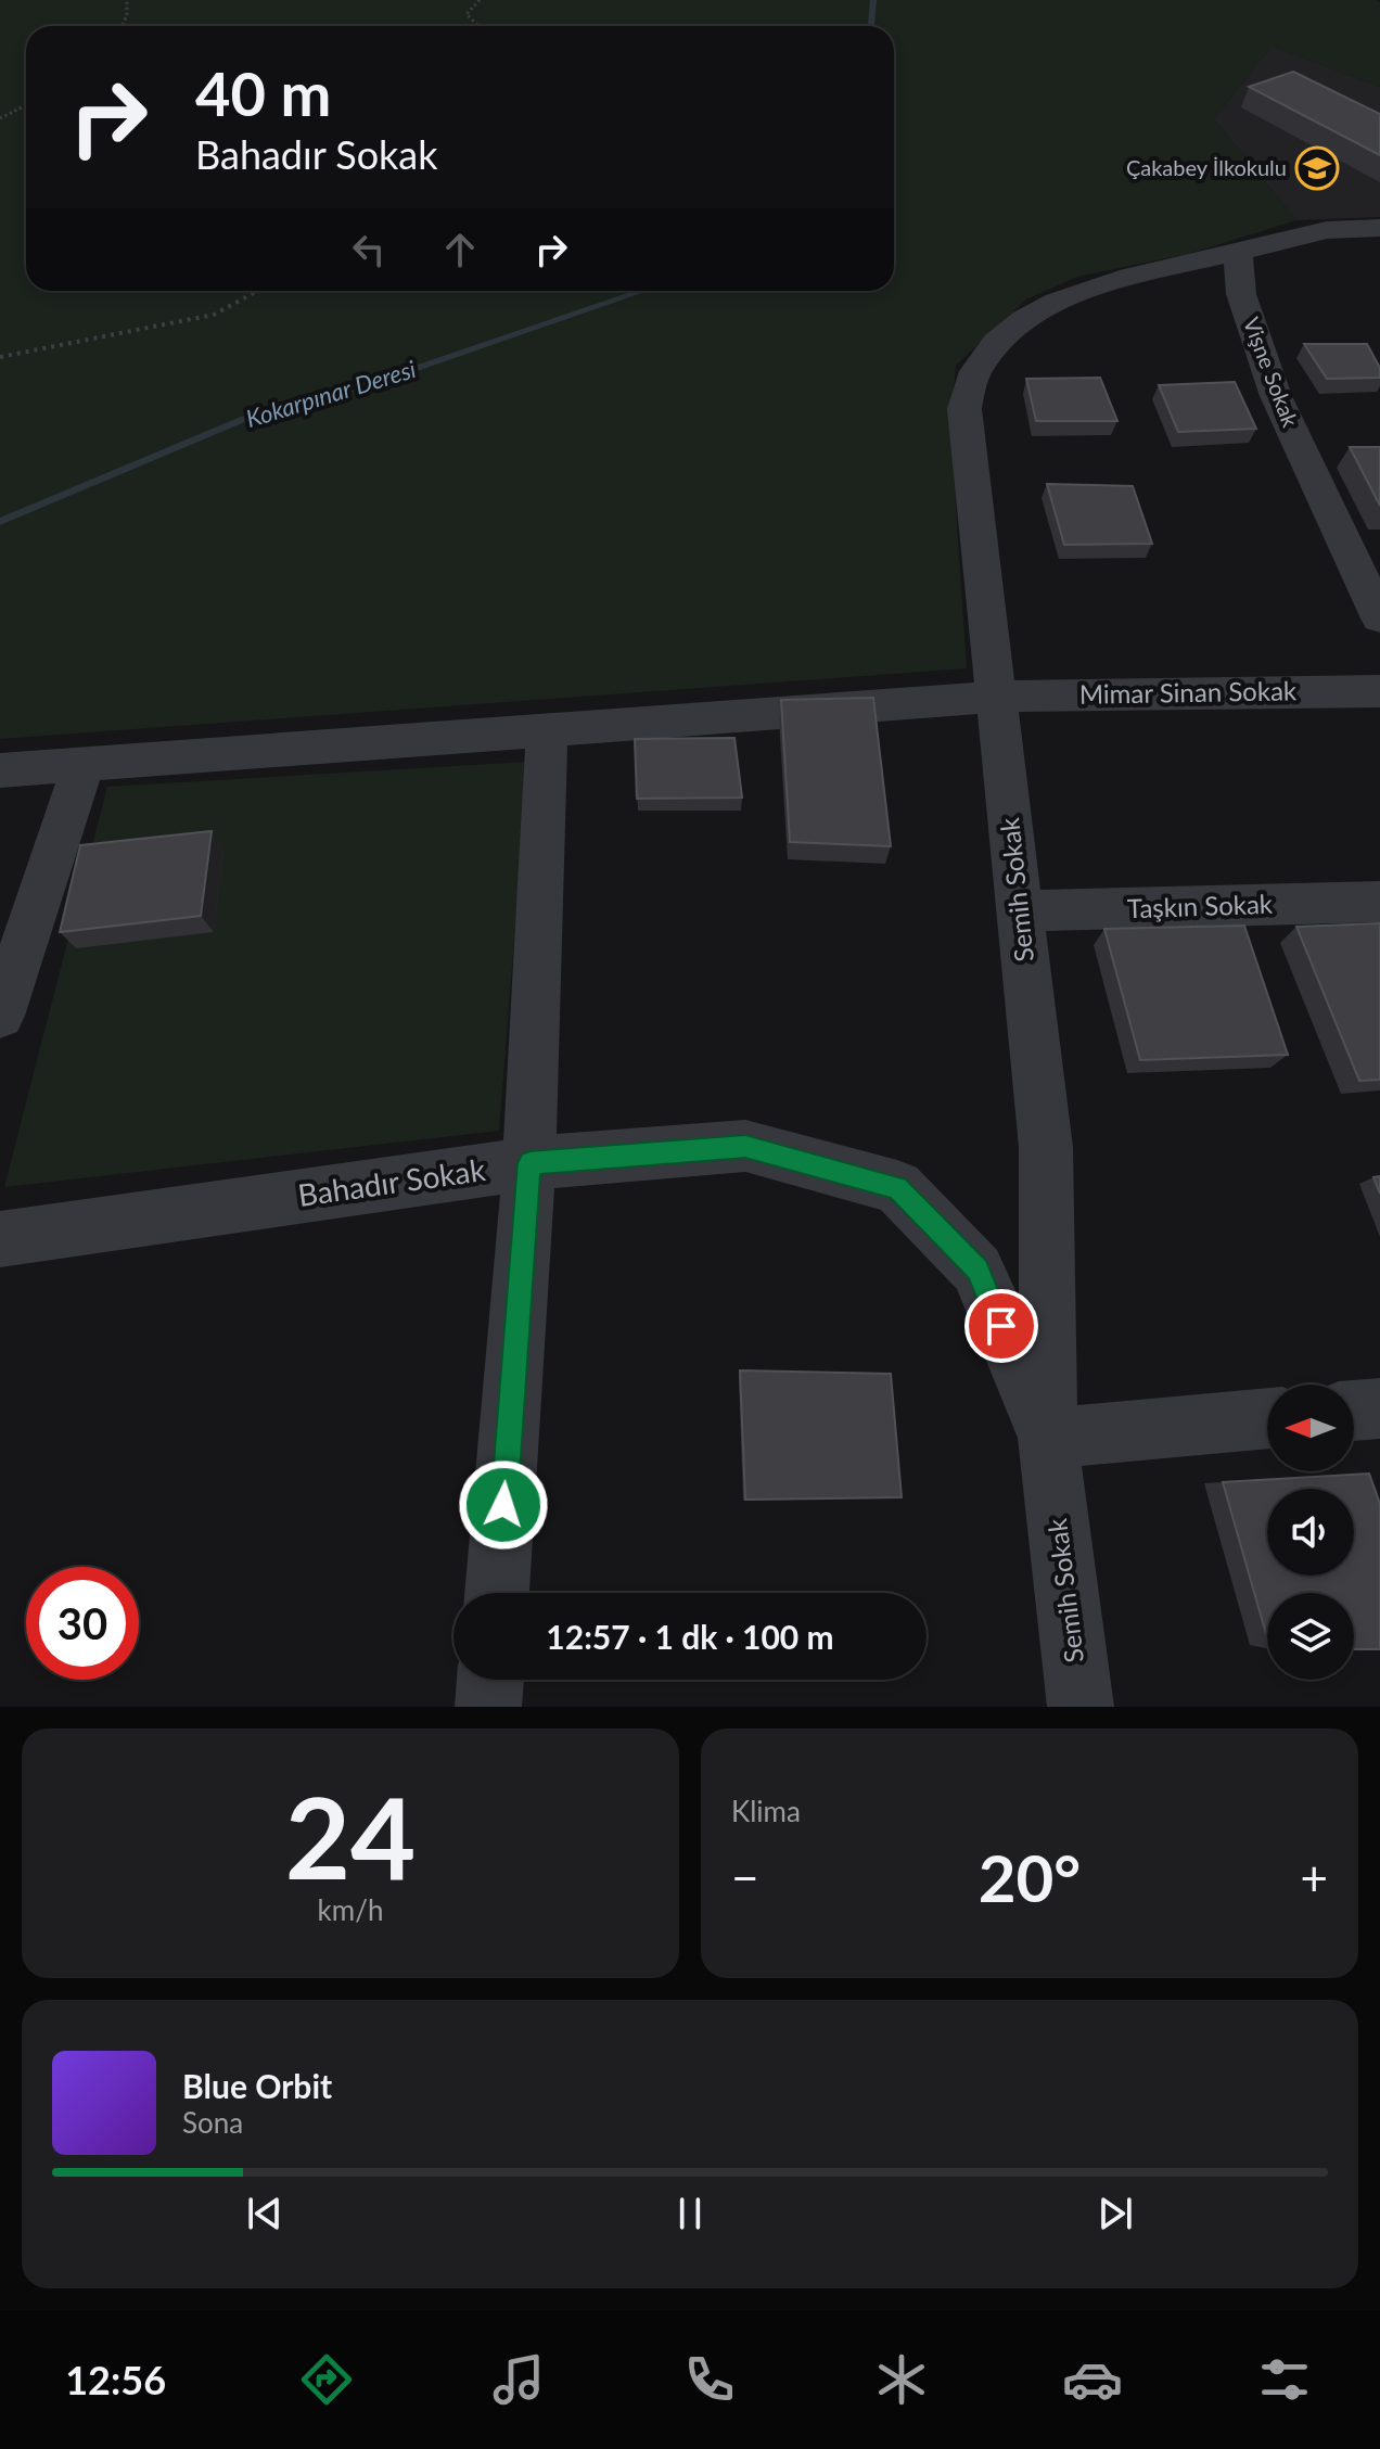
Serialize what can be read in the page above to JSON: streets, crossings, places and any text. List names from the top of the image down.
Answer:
{
  "streets": {
    "street": [
      "Vişne Sokak",
      "Mimar Sinan Sokak",
      "Semih Sokak",
      "Taşkın Sokak",
      "Bahadır Sokak"
    ]
  },
  "crossings": [
    ["Vişne Sokak", "Semih Sokak"],
    ["Mimar Sinan Sokak", "Semih Sokak"],
    ["Semih Sokak", "Taşkın Sokak"],
    ["Semih Sokak", "Bahadır Sokak"]
  ],
  "water": ["Kokarpınar Deresi"],
  "places": {
    "school or university": ["Çakabey İlkokulu"]
  },
  "north": "left",
  "page": {
    "turn": ["40 m", "Bahadır Sokak"],
    "limit": "30",
    "trip": "12:57 · 1 dk · 100 m",
    "tile": [
      ["24", "km/h"],
      "Klima"
    ],
    "heat": ["−", "20°", "+"],
    "song": ["Blue Orbit", "Sona"],
    "tabs": "12:56"
  }
}
